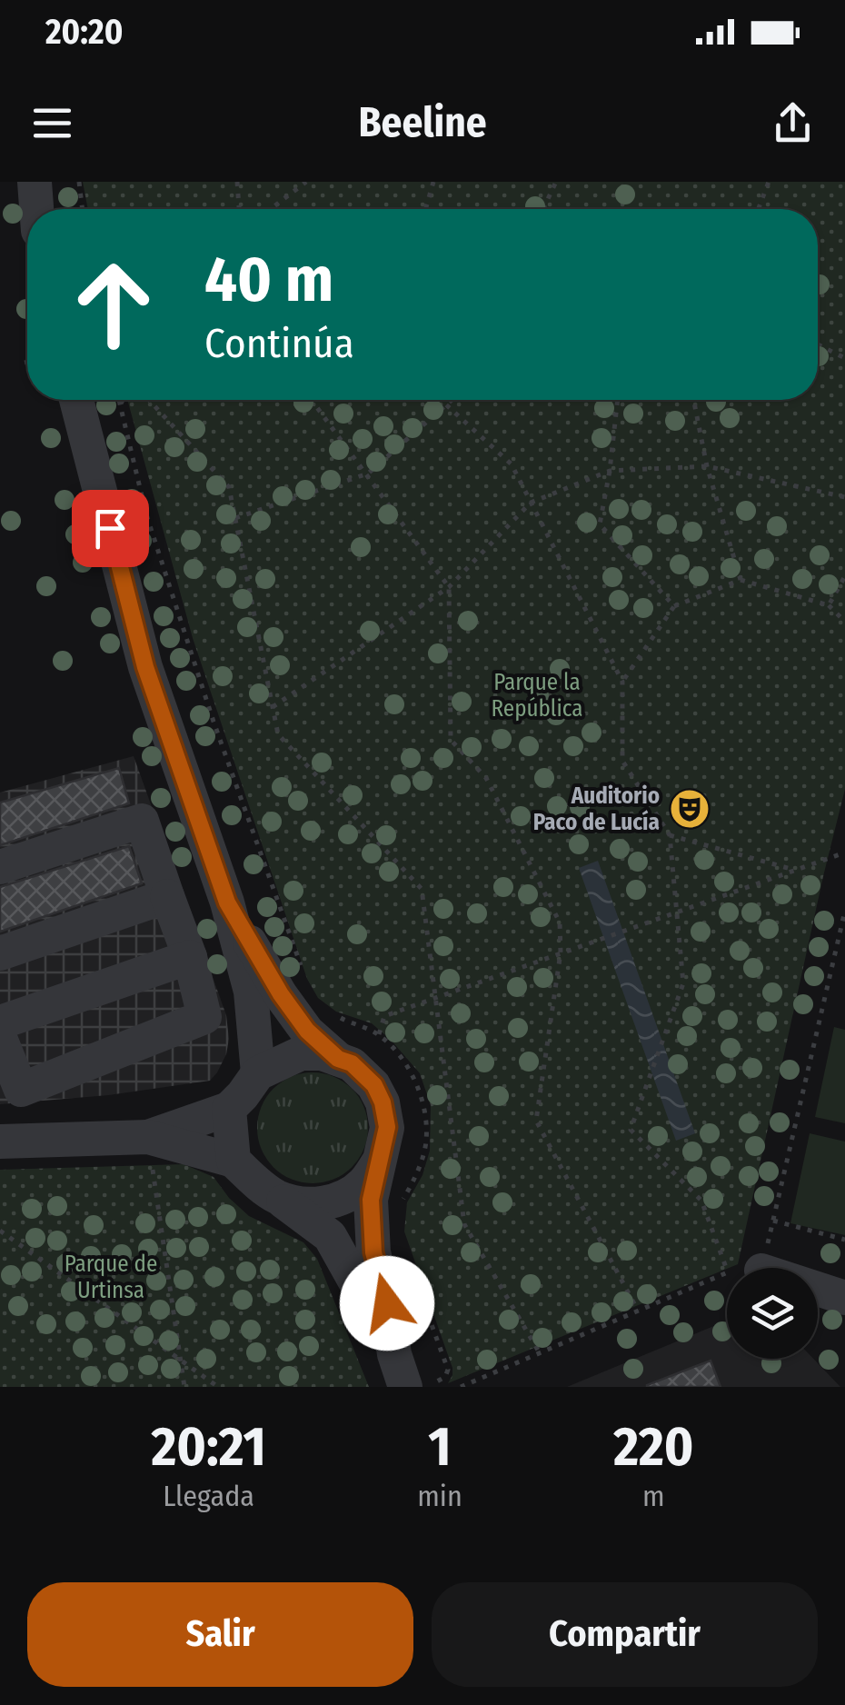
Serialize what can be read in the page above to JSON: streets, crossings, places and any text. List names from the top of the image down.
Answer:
{
  "parks": ["Parque la República", "Parque de Urtinsa"],
  "places": {
    "theatre": ["Auditorio Paco de Lucía"]
  },
  "page": {
    "status": "20:20",
    "header": "Beeline",
    "turn": ["40 m", "Continúa"],
    "eta": [
      "20:21",
      "Llegada",
      "1",
      "min",
      "220",
      "m"
    ],
    "buttons": ["Salir", "Compartir"]
  }
}
